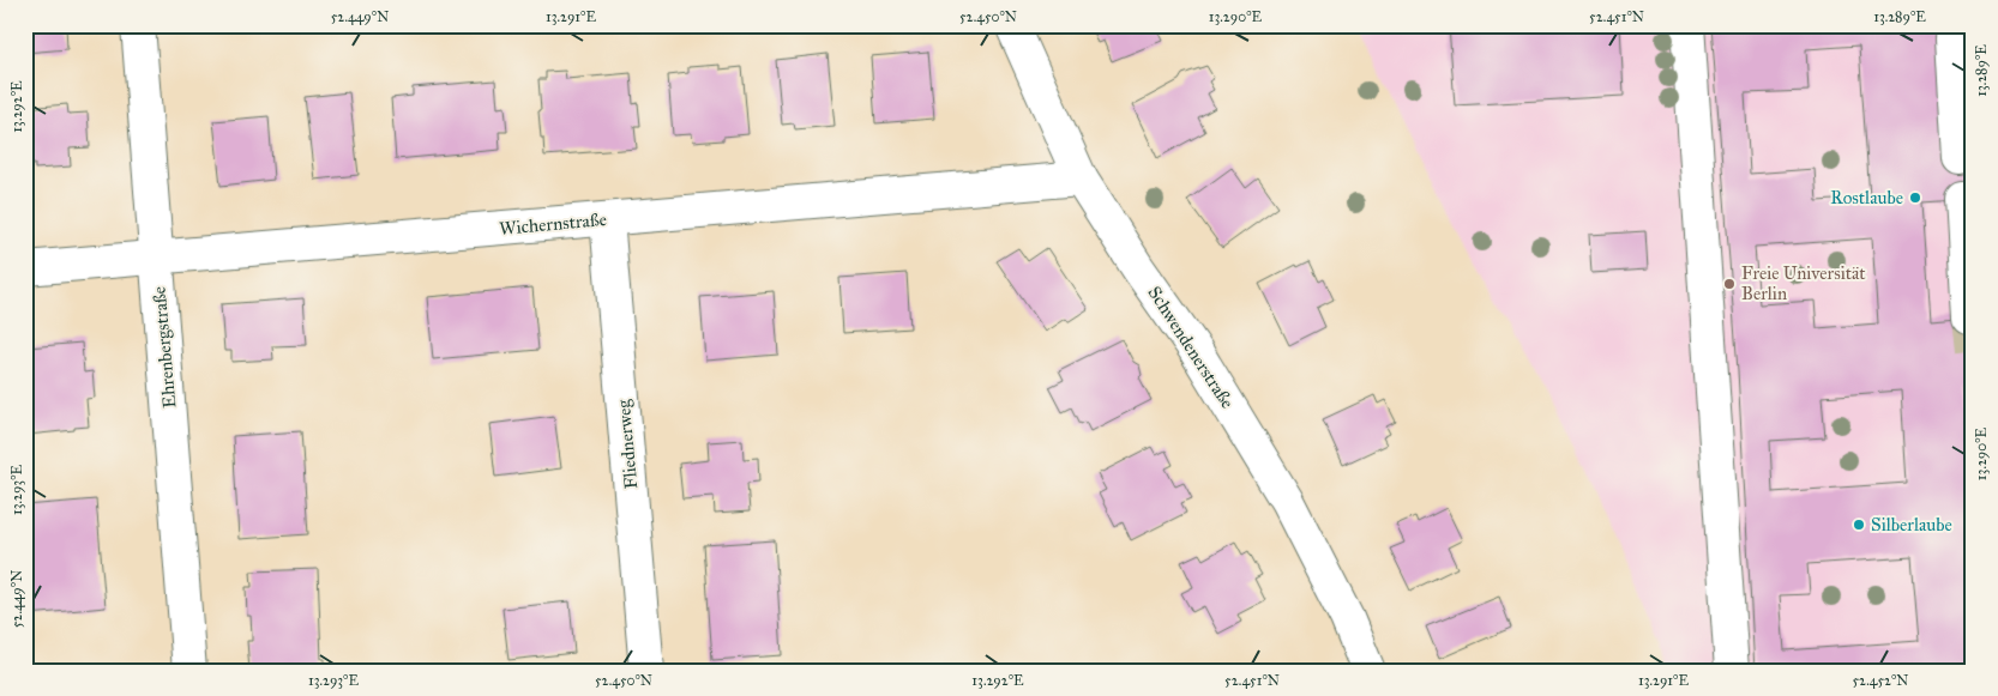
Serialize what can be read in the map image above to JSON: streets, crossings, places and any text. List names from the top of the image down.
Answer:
{
  "streets": {
    "street": [
      "Wichernstraße",
      "Ehrenbergstraße",
      "Schwendenerstraße",
      "Fliednerweg"
    ]
  },
  "crossings": [
    ["Wichernstraße", "Ehrenbergstraße"],
    ["Wichernstraße", "Schwendenerstraße"],
    ["Wichernstraße", "Fliednerweg"]
  ],
  "places": ["Rostlaube", "Freie Universität Berlin", "Silberlaube"],
  "coordinates": [
    "52.449°N",
    "13.291°E",
    "52.450°N",
    "13.290°E",
    "52.451°N",
    "13.289°E",
    "13.292°E",
    "13.293°E",
    "52.452°N"
  ]
}
